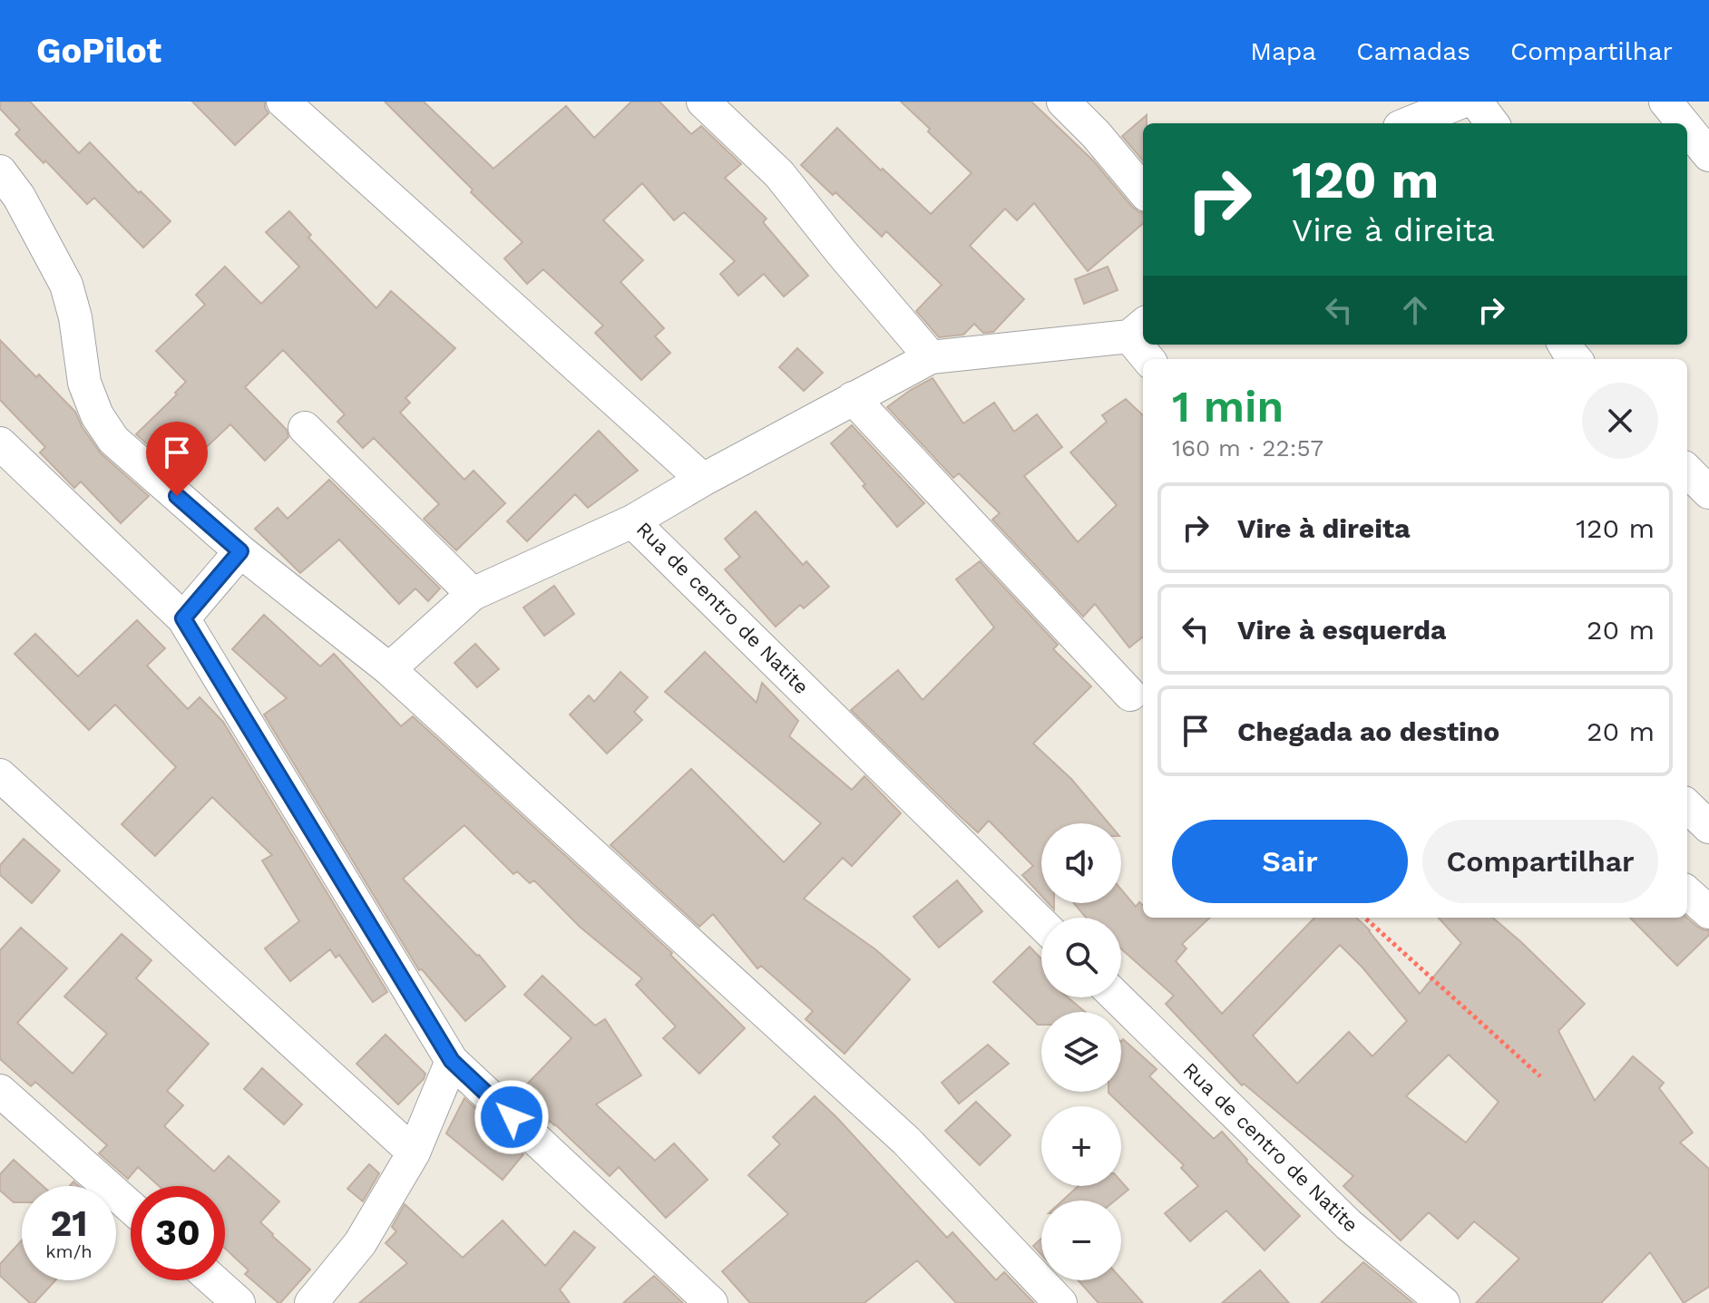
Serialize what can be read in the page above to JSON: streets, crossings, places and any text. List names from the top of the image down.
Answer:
{
  "streets": {
    "street": ["Rua de centro de Natite"]
  },
  "page": {
    "header": "GoPilot",
    "nav": ["Mapa", "Camadas", "Compartilhar"],
    "turn": ["120 m", "Vire à direita"],
    "heading": ["1 min", "160 m · 22:57"],
    "list": [
      {
        "name": "Vire à direita",
        "value": "120 m"
      },
      {
        "name": "Vire à esquerda",
        "value": "20 m"
      },
      {
        "name": "Chegada ao destino",
        "value": "20 m"
      }
    ],
    "buttons": ["Sair", "Compartilhar"],
    "map_buttons": ["+", "−"],
    "speed": "21 km/h",
    "limit": "30"
  }
}
